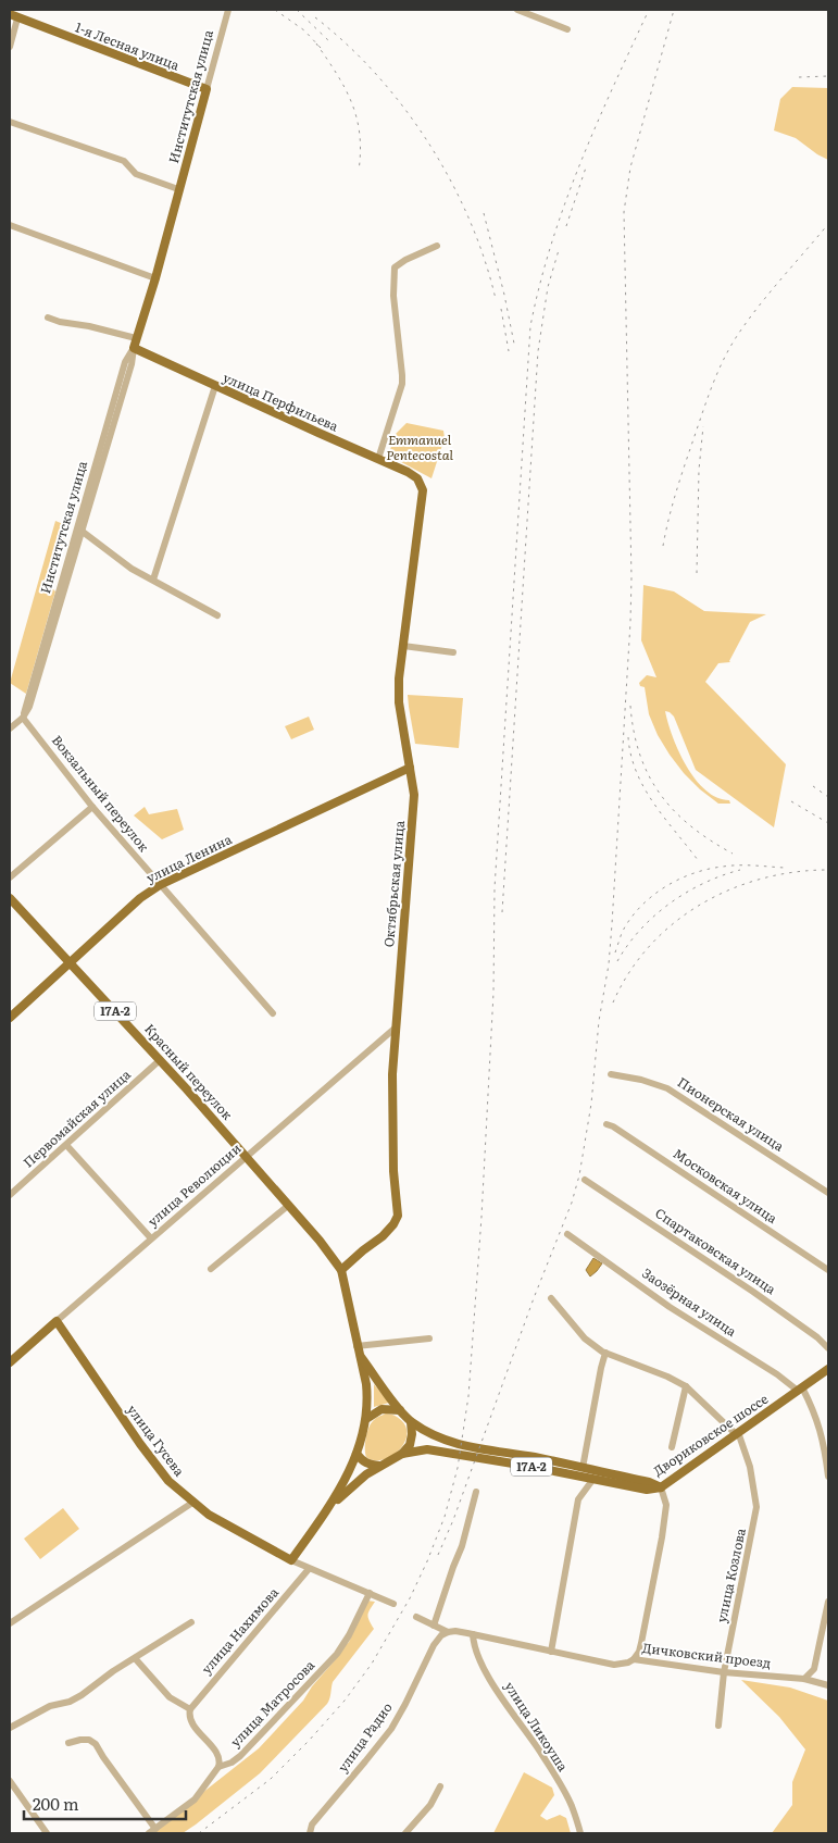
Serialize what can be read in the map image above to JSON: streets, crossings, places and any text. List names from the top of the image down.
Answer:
{
  "streets": {
    "main road": [
      "1-я Лесная улица",
      "Институтская улица",
      "улица Перфильева",
      "улица Ленина",
      "Октябрьская улица",
      "17А-2",
      "Красный переулок",
      "улица Революции",
      "Двориковское шоссе",
      "улица Гусева"
    ],
    "street": [
      "Вокзальный переулок",
      "Пионерская улица",
      "Первомайская улица",
      "Московская улица",
      "Спартаковская улица",
      "Заозёрная улица",
      "улица Козлова",
      "улица Нахимова",
      "Дичковский проезд",
      "улица Матросова",
      "улица Ликоуша",
      "улица Радио"
    ]
  },
  "crossings": [
    ["1-я Лесная улица", "Институтская улица"],
    ["Институтская улица", "улица Перфильева"],
    ["Институтская улица", "Вокзальный переулок"],
    ["улица Перфильева", "Октябрьская улица"],
    ["Вокзальный переулок", "улица Ленина"],
    ["улица Ленина", "Октябрьская улица"],
    ["улица Ленина", "Красный переулок"],
    ["Октябрьская улица", "17А-2"],
    ["Октябрьская улица", "Красный переулок"],
    ["Октябрьская улица", "улица Революции"],
    ["17А-2", "Красный переулок"],
    ["17А-2", "Двориковское шоссе"],
    ["Красный переулок", "Первомайская улица"],
    ["Красный переулок", "улица Революции"],
    ["улица Революции", "улица Гусева"],
    ["Заозёрная улица", "Двориковское шоссе"],
    ["Двориковское шоссе", "улица Козлова"],
    ["улица Козлова", "Дичковский проезд"],
    ["Дичковский проезд", "улица Ликоуша"],
    ["Дичковский проезд", "улица Радио"]
  ],
  "parks": ["Emmanuel Pentecostal"],
  "scale_bar": "200 m"
}
